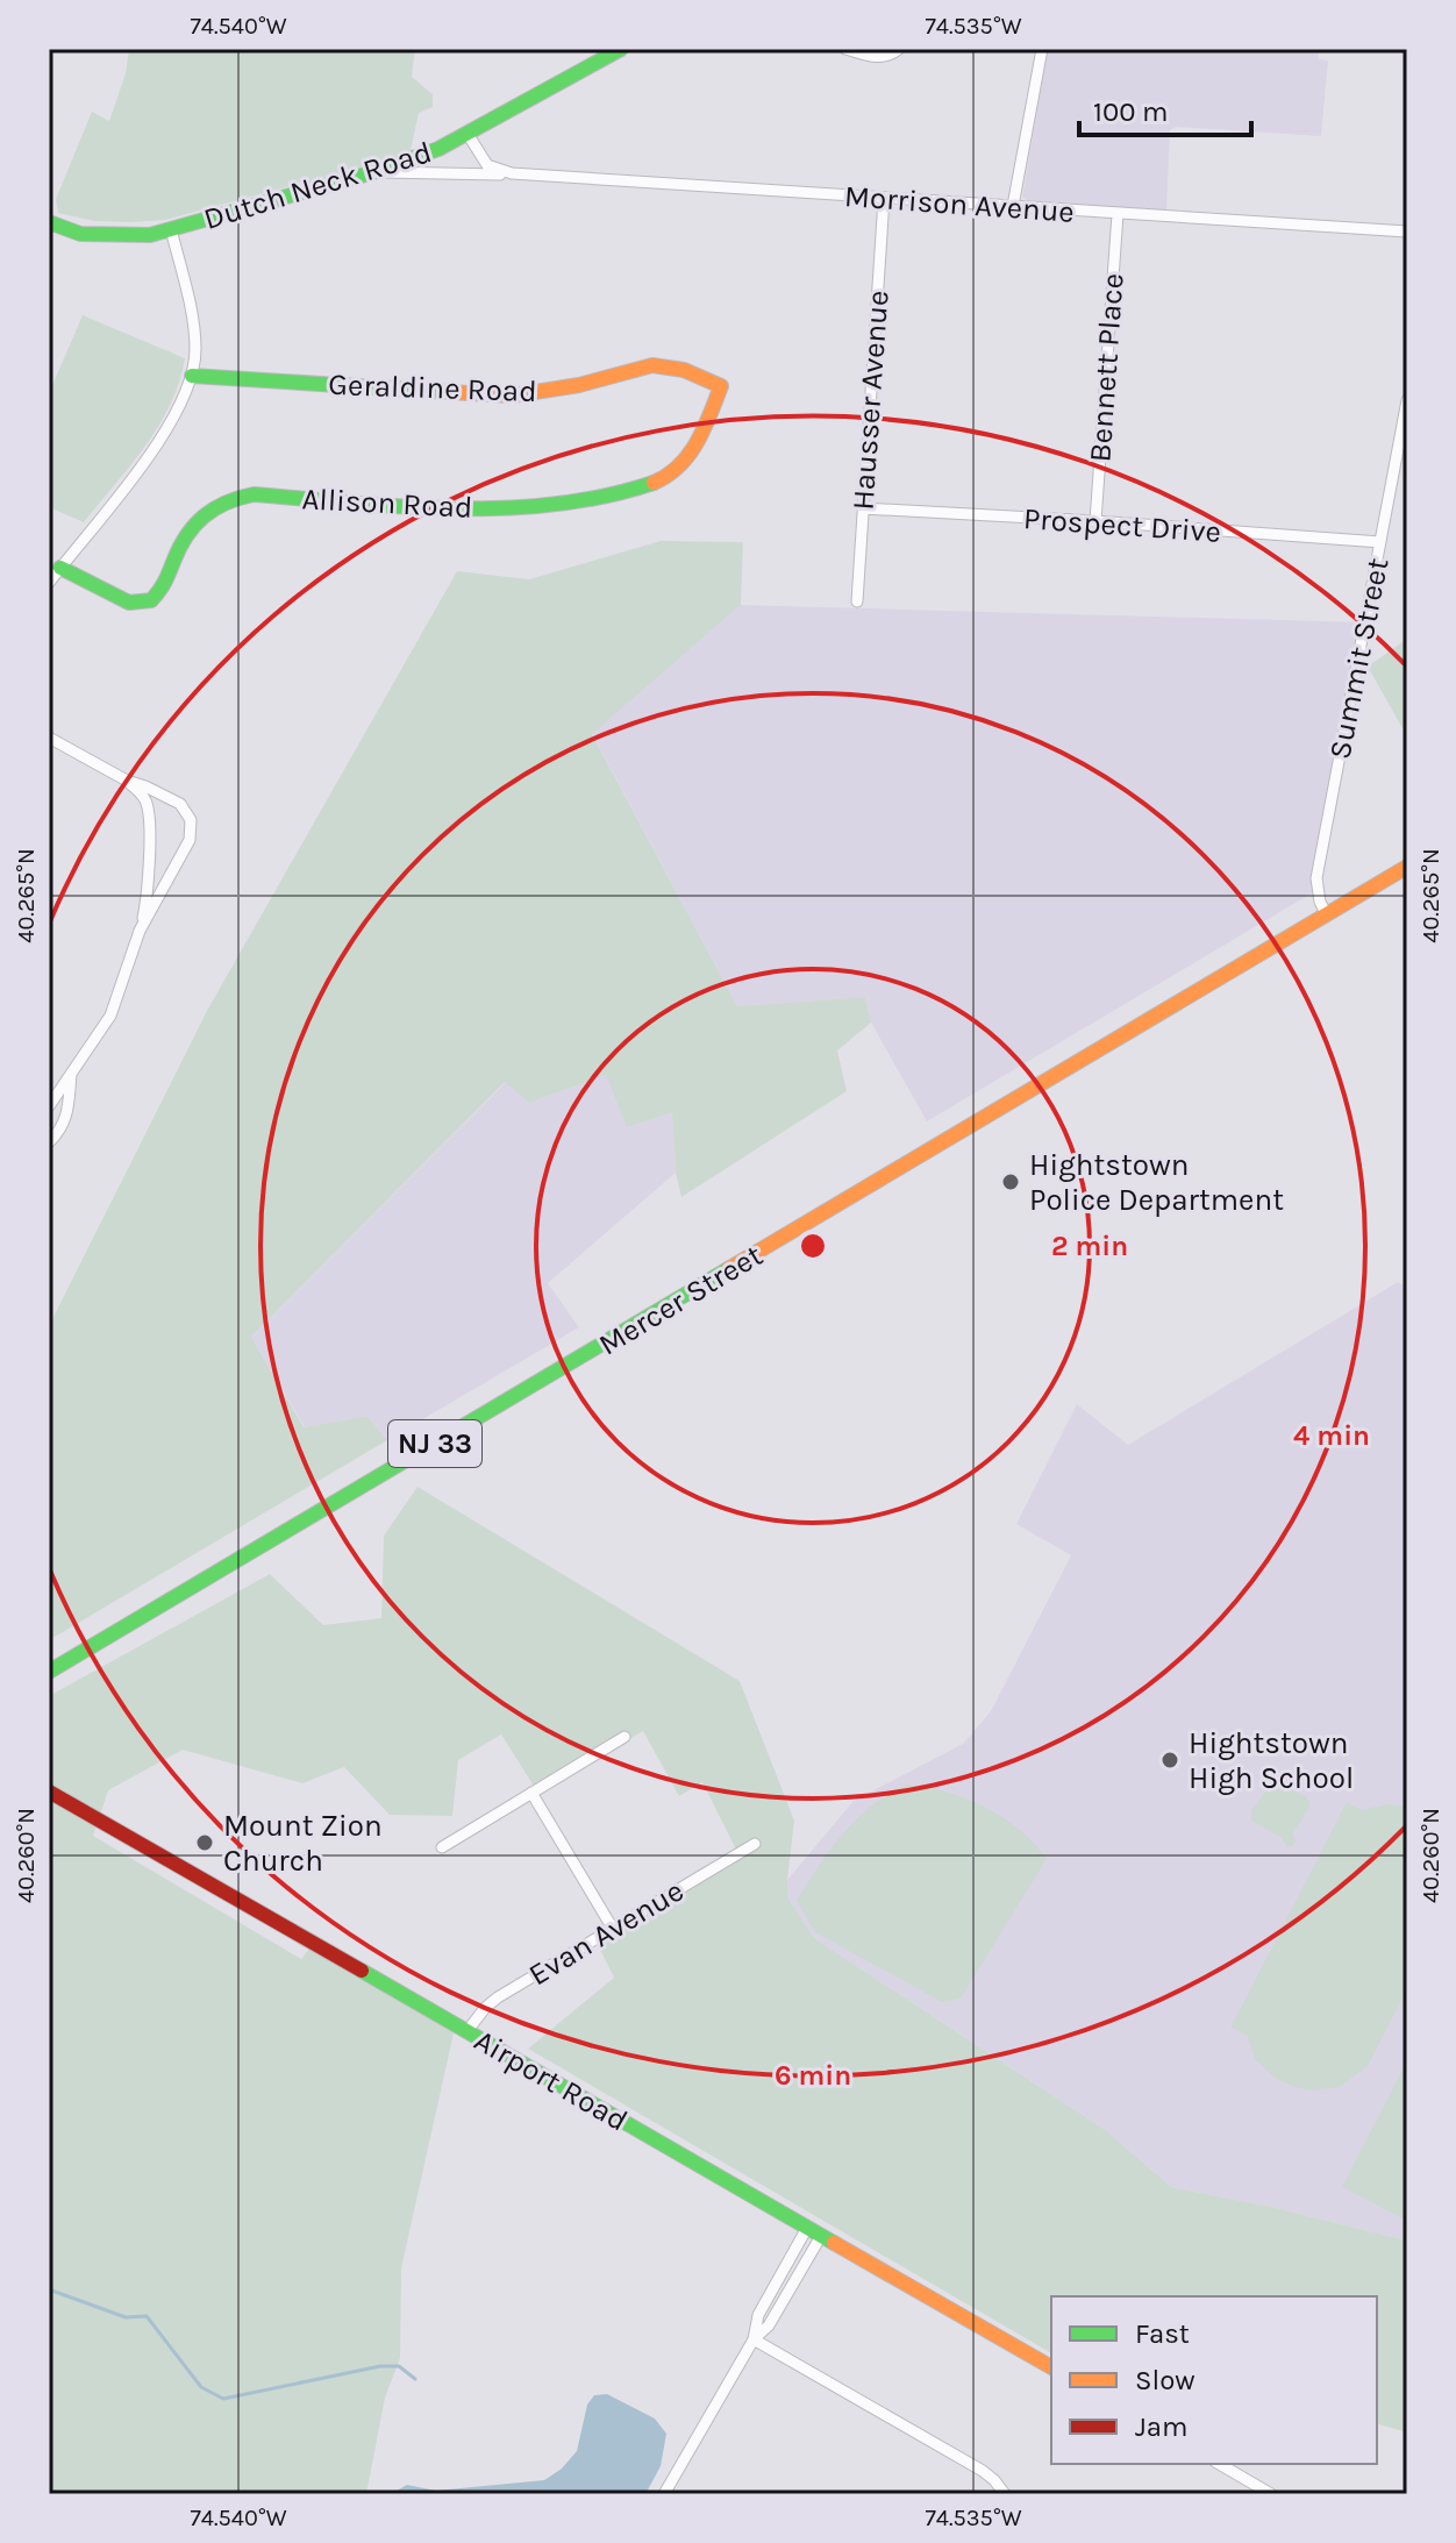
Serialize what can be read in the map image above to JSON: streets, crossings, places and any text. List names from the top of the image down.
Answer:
{
  "streets": {
    "street": [
      "Dutch Neck Road",
      "Morrison Avenue",
      "Bennett Place",
      "Geraldine Road",
      "Hausser Avenue",
      "Allison Road",
      "Prospect Drive",
      "Summit Street",
      "Mercer Street",
      "NJ 33",
      "Evan Avenue",
      "Airport Road"
    ]
  },
  "crossings": [
    ["Dutch Neck Road", "Morrison Avenue"],
    ["Morrison Avenue", "Bennett Place"],
    ["Morrison Avenue", "Hausser Avenue"],
    ["Bennett Place", "Prospect Drive"],
    ["Geraldine Road", "Allison Road"],
    ["Hausser Avenue", "Prospect Drive"],
    ["Prospect Drive", "Summit Street"],
    ["Summit Street", "Mercer Street"],
    ["Evan Avenue", "Airport Road"]
  ],
  "places": ["Hightstown Police Department", "Hightstown High School", "Mount Zion Church"],
  "legend": ["Fast", "Slow", "Jam"],
  "scale_bar": "100 m",
  "coordinates": [
    "74.540°W",
    "74.535°W",
    "40.265°N",
    "40.260°N"
  ],
  "rings": ["2 min", "4 min", "6 min"]
}
